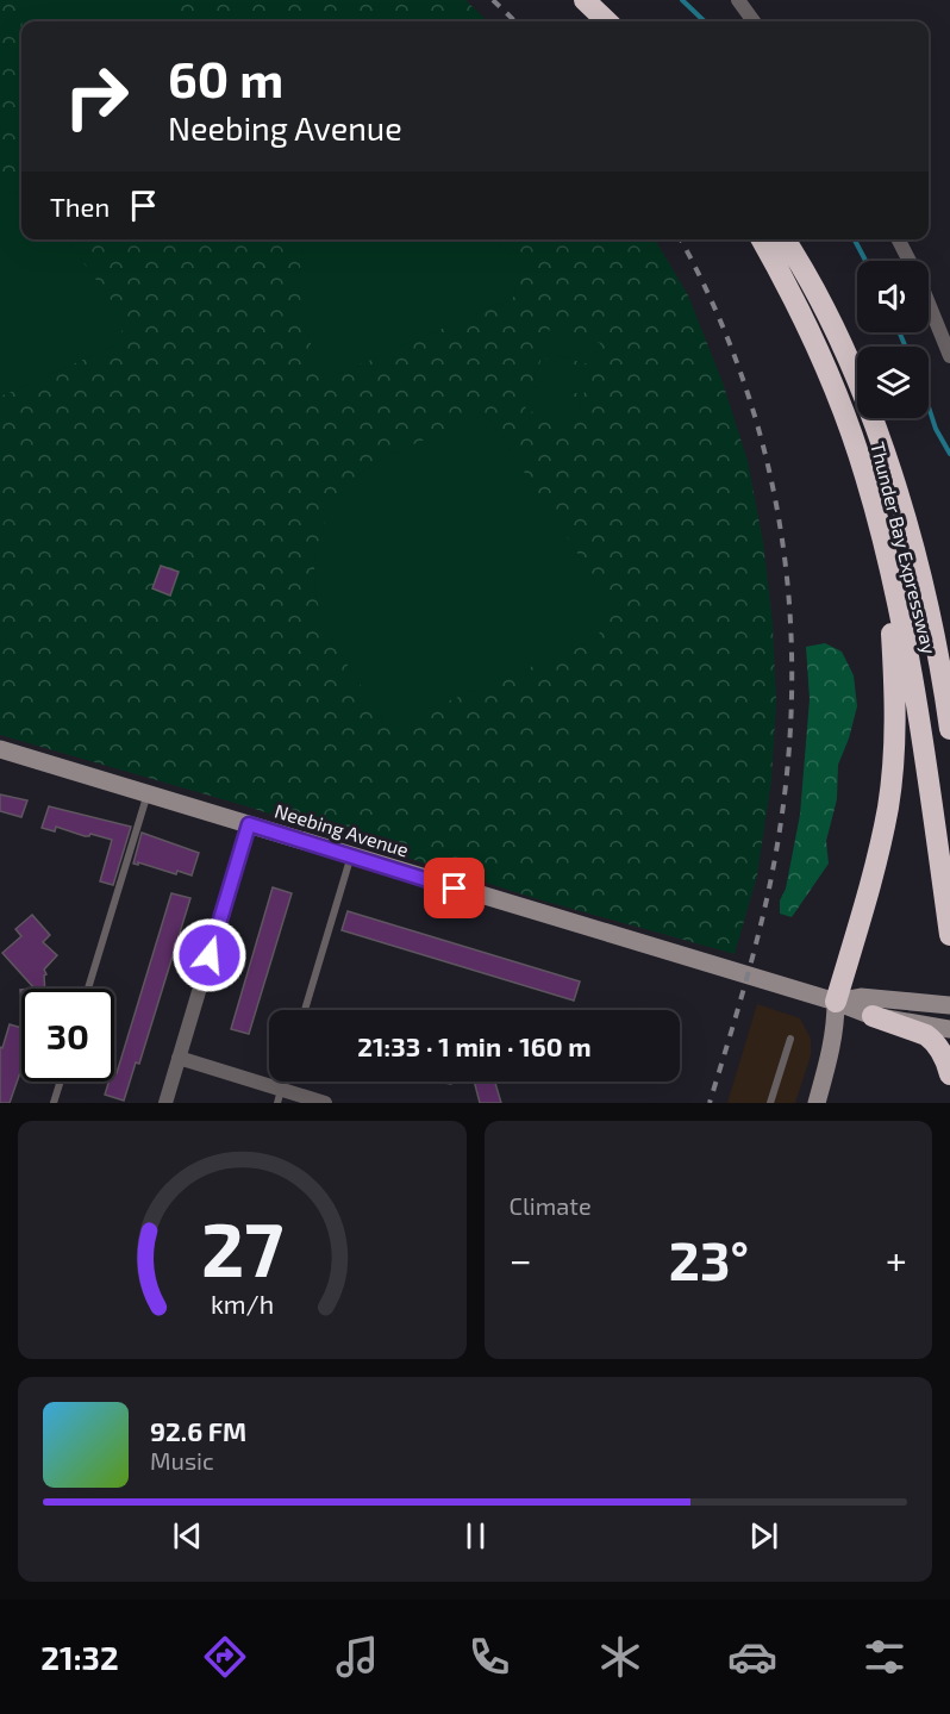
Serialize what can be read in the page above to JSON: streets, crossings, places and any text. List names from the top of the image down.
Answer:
{
  "streets": {
    "highway": ["Thunder Bay Expressway"],
    "main road": ["Neebing Avenue"]
  },
  "page": {
    "turn": ["60 m", "Neebing Avenue"],
    "then": "Then",
    "limit": "30",
    "trip": "21:33 · 1 min · 160 m",
    "tile": "Climate",
    "heat": ["−", "23°", "+"],
    "song": ["92.6 FM", "Music"],
    "tabs": "21:32",
    "gauge": ["27", "km/h"]
  }
}
